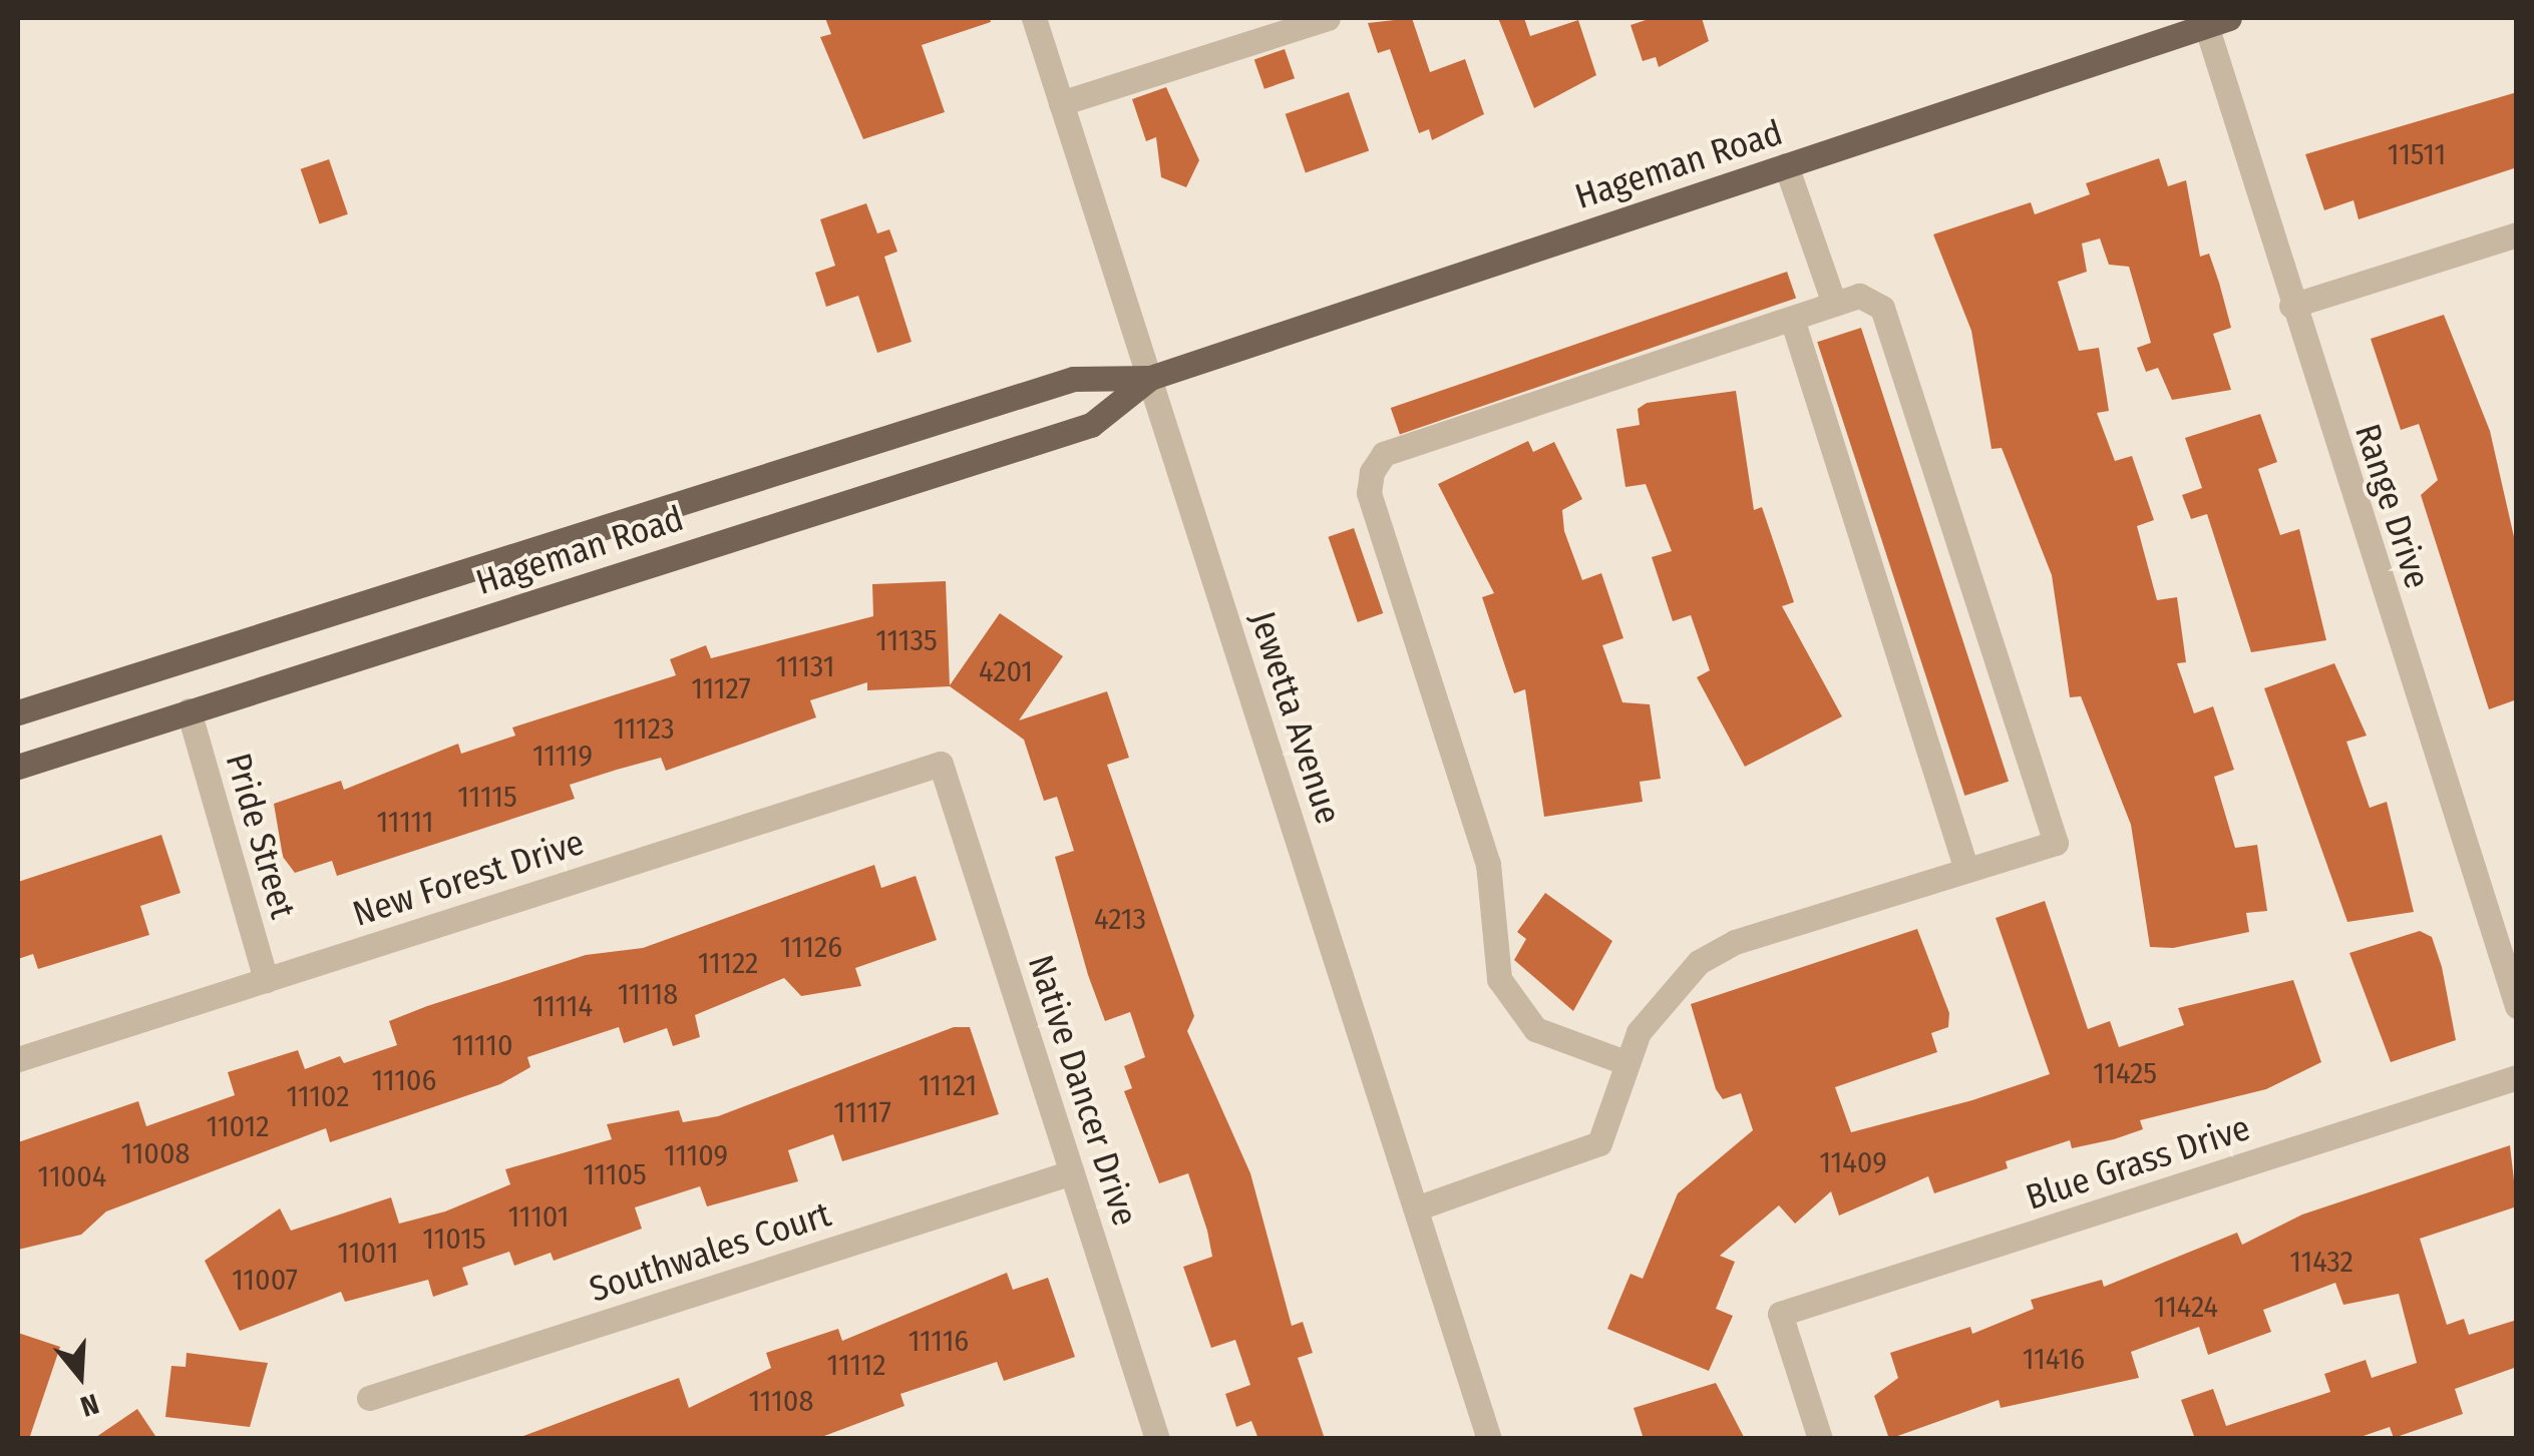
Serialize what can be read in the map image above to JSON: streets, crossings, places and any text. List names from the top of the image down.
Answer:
{
  "streets": {
    "main road": ["Hageman Road"],
    "street": [
      "Range Drive",
      "Jewetta Avenue",
      "Pride Street",
      "New Forest Drive",
      "Native Dancer Drive",
      "Blue Grass Drive",
      "Southwales Court"
    ]
  },
  "crossings": [
    ["Hageman Road", "Range Drive"],
    ["Hageman Road", "Jewetta Avenue"],
    ["Hageman Road", "Pride Street"],
    ["Pride Street", "New Forest Drive"],
    ["New Forest Drive", "Native Dancer Drive"],
    ["Native Dancer Drive", "Southwales Court"]
  ],
  "house_numbers": [
    "11511",
    "11135",
    "11131",
    "4201",
    "11127",
    "11123",
    "11119",
    "11115",
    "11111",
    "4213",
    "11126",
    "11122",
    "11118",
    "11114",
    "11110",
    "11425",
    "11106",
    "11121",
    "11102",
    "11117",
    "11012",
    "11008",
    "11109",
    "11409",
    "11105",
    "11004",
    "11101",
    "11015",
    "11011",
    "11432",
    "11007",
    "11424",
    "11116",
    "11416",
    "11112",
    "11108"
  ],
  "north": "bottom"
}
